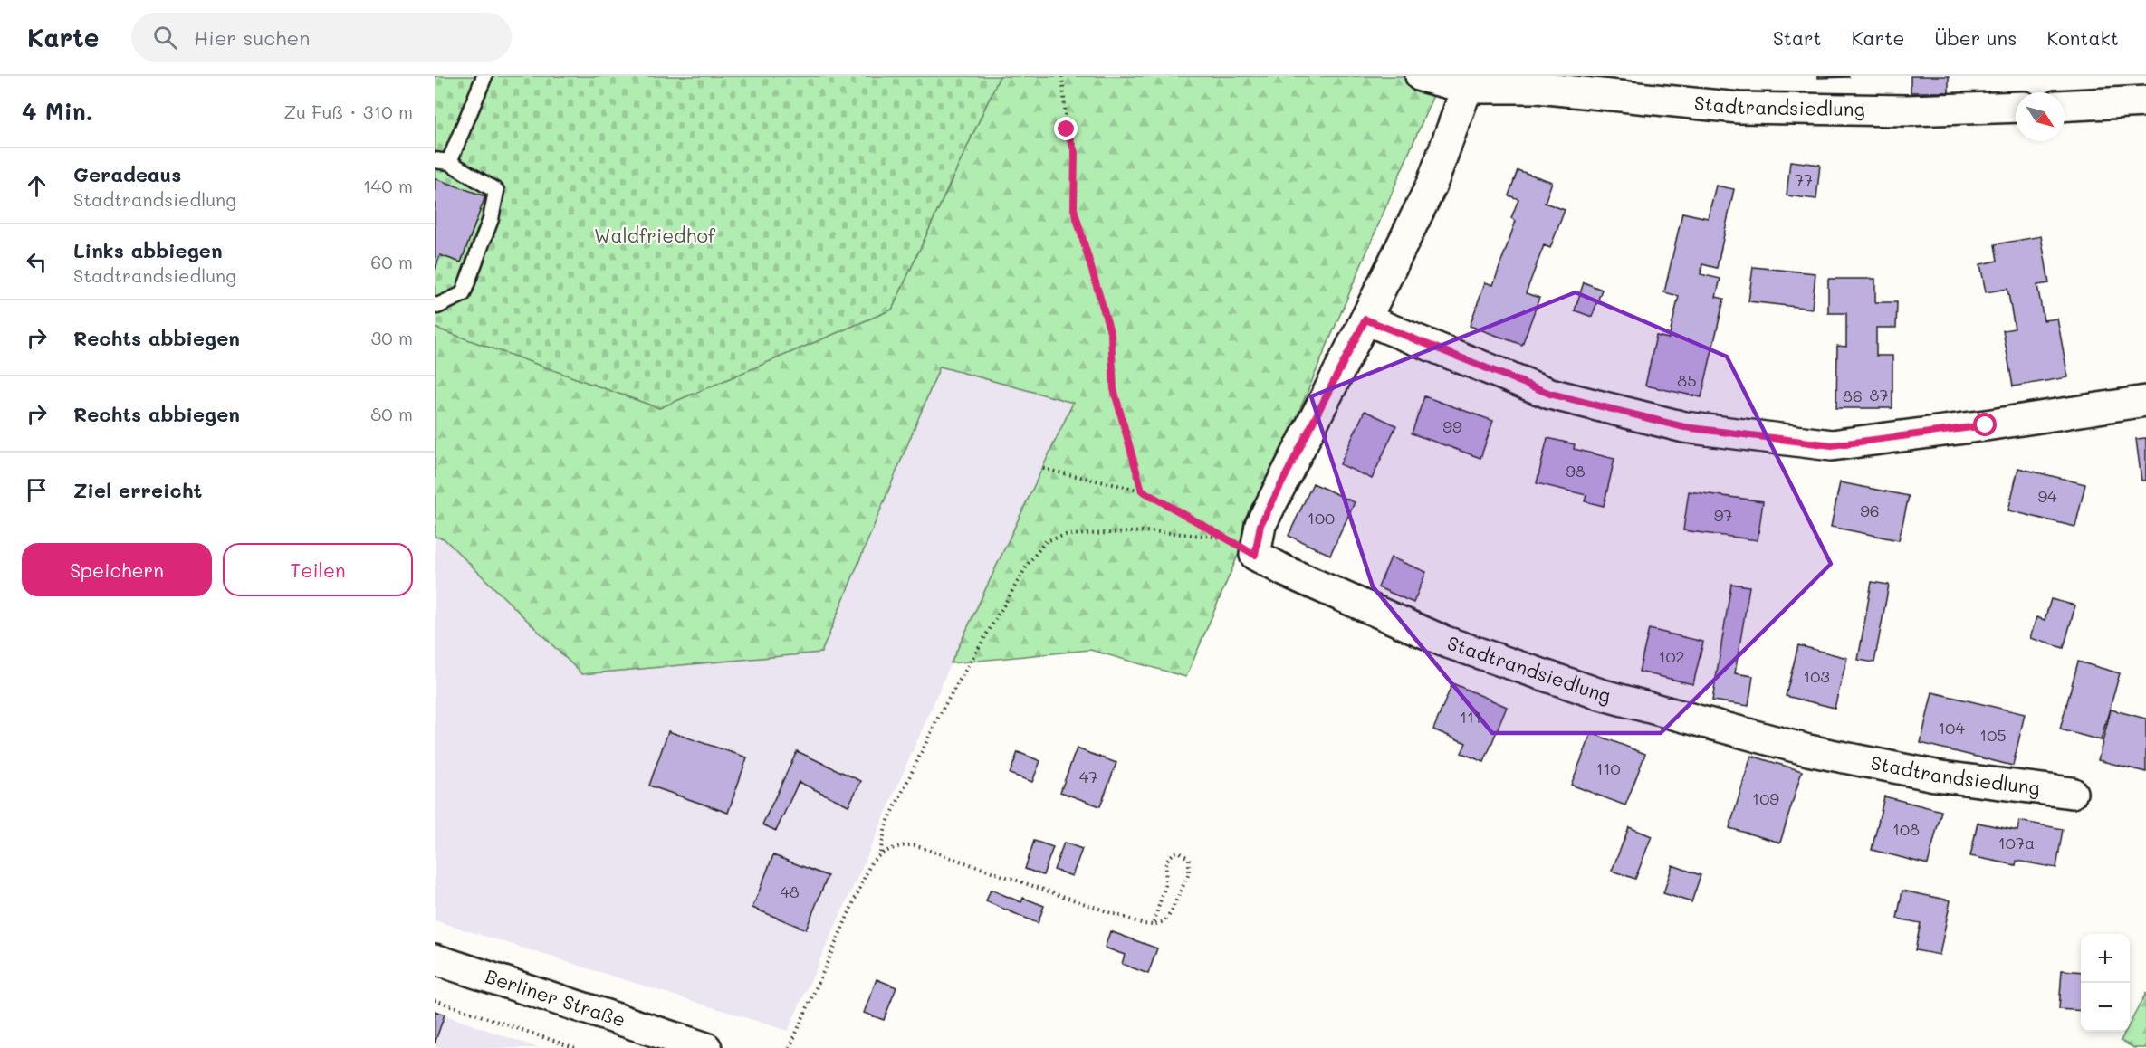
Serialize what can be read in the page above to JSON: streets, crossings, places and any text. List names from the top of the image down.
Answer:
{
  "streets": {
    "street": ["Stadtrandsiedlung", "Berliner Straße"]
  },
  "parks": ["Waldfriedhof"],
  "house_numbers": [
    "77",
    "85",
    "87",
    "86",
    "99",
    "98",
    "94",
    "96",
    "97",
    "100",
    "102",
    "103",
    "111",
    "104",
    "105",
    "110",
    "47",
    "109",
    "108",
    "107a",
    "48"
  ],
  "north": "bottom right",
  "page": {
    "header": "Karte",
    "search": "Hier suchen",
    "nav": [
      "Start",
      "Karte",
      "Über uns",
      "Kontakt"
    ],
    "heading": ["4 Min.", "Zu Fuß · 310 m"],
    "list": [
      ["Geradeaus", "Stadtrandsiedlung", "140 m"],
      ["Links abbiegen", "Stadtrandsiedlung", "60 m"],
      ["Rechts abbiegen", "30 m"],
      ["Rechts abbiegen", "80 m"],
      "Ziel erreicht"
    ],
    "buttons": ["Speichern", "Teilen"],
    "map_buttons": ["+", "−"]
  }
}
